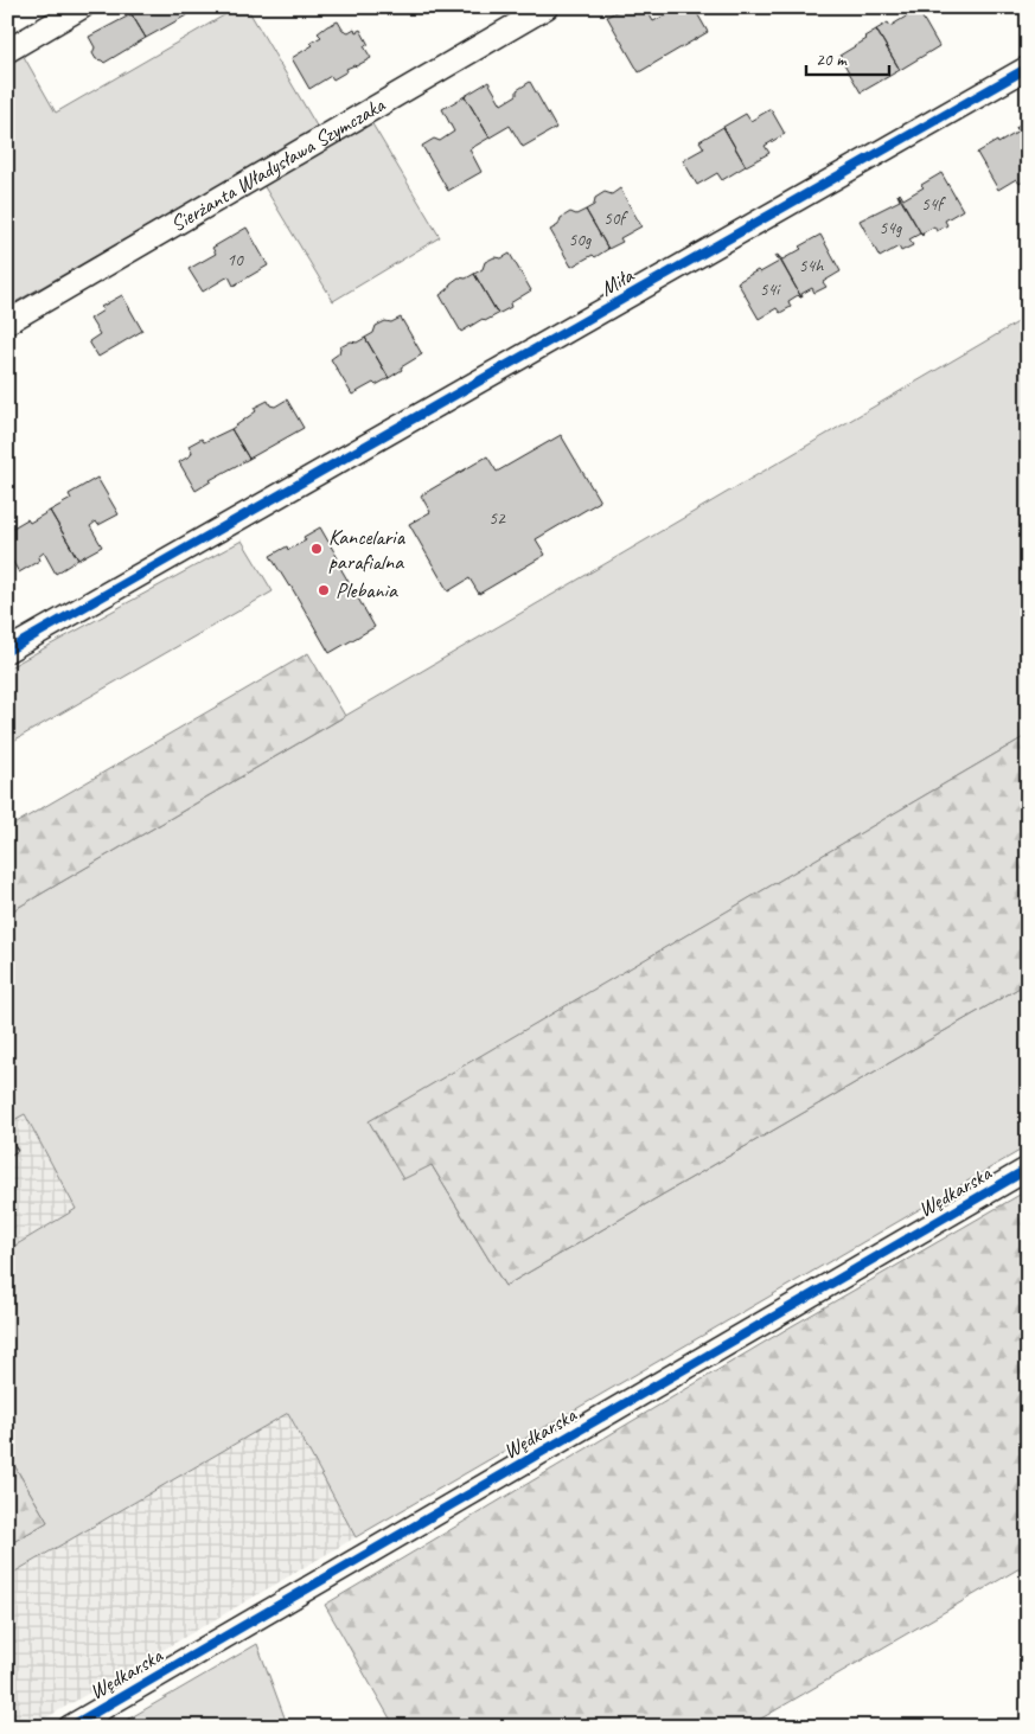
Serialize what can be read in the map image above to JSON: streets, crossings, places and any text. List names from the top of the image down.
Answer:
{
  "streets": {
    "street": ["Sierżanta Władysława Szymczaka", "Miła", "Wędkarska"]
  },
  "places": ["Kancelaria parafialna", "Plebania"],
  "house_numbers": [
    "54f",
    "50f",
    "54g",
    "50g",
    "10",
    "54h",
    "54i",
    "52"
  ],
  "scale_bar": "20 m"
}
